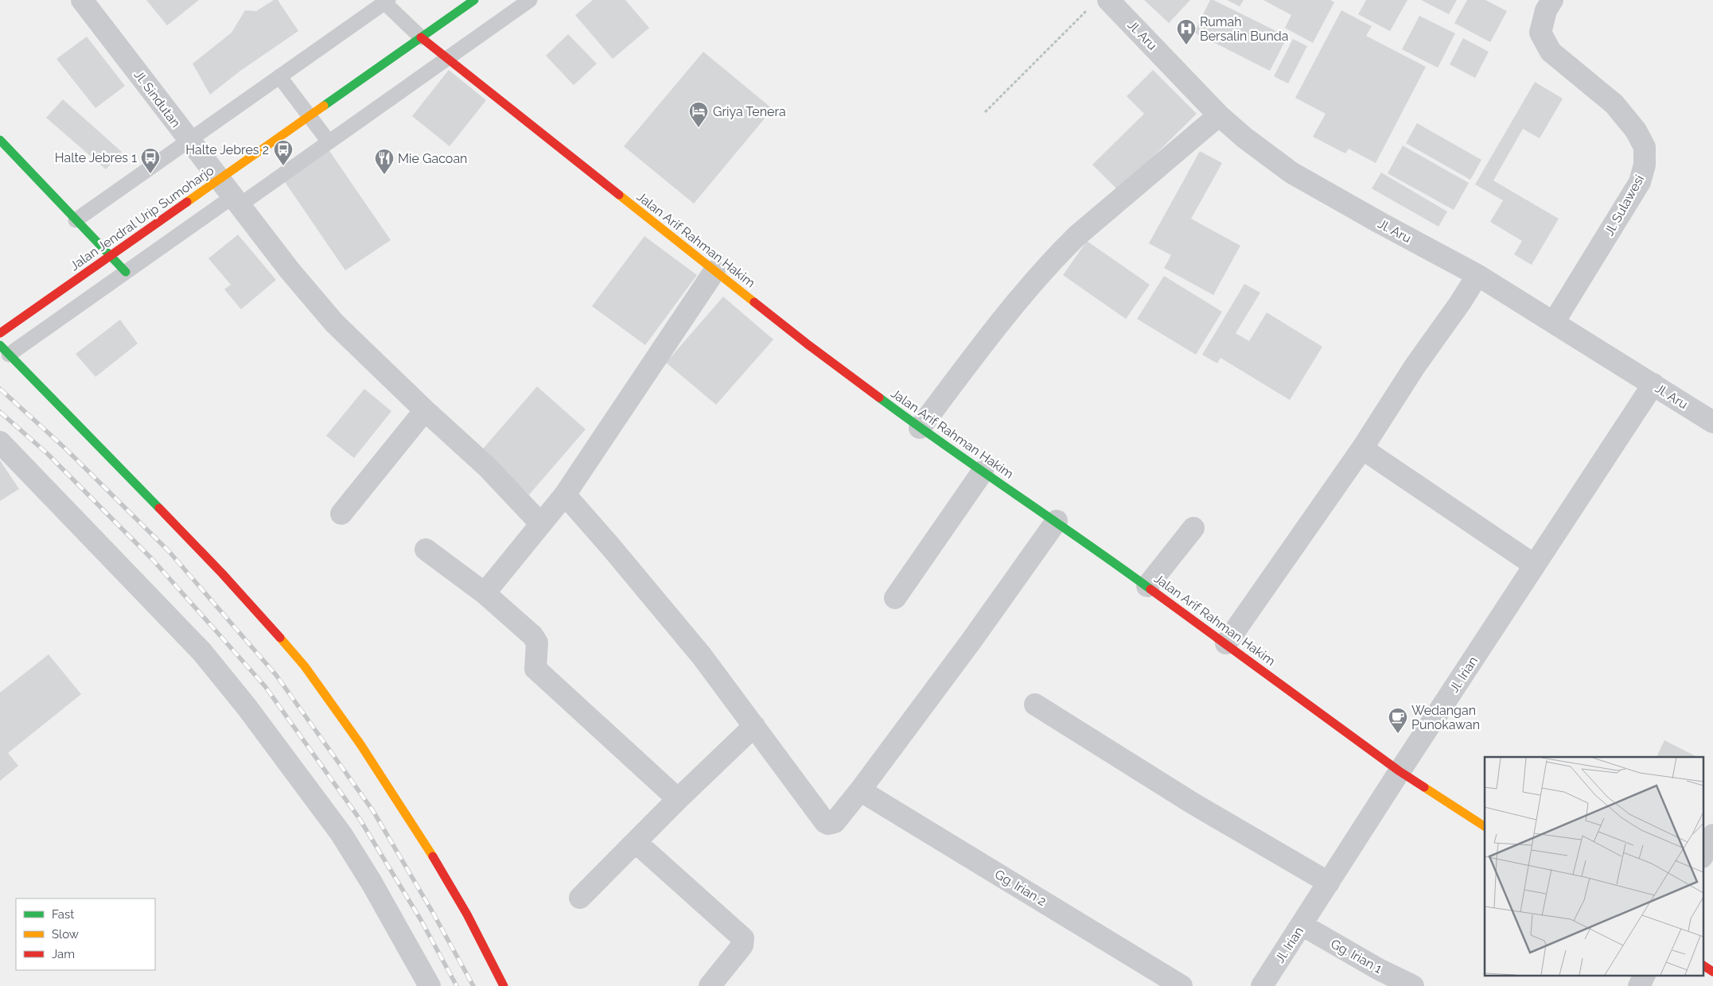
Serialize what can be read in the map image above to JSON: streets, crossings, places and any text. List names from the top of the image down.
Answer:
{
  "streets": {
    "main road": ["Jalan Jendral Urip Sumoharjo", "Jalan Arif Rahman Hakim"],
    "street": [
      "Jl. Aru",
      "Jl. Sindutan",
      "Jl. Sulawesi",
      "Jl. Irian",
      "Gg. Irian 2",
      "Gg. Irian 1"
    ]
  },
  "crossings": [
    ["Jl. Aru", "Jl. Sulawesi"],
    ["Jl. Aru", "Jl. Irian"],
    ["Jl. Sindutan", "Jalan Jendral Urip Sumoharjo"],
    ["Jalan Jendral Urip Sumoharjo", "Jalan Arif Rahman Hakim"],
    ["Jalan Arif Rahman Hakim", "Jl. Irian"],
    ["Jl. Irian", "Gg. Irian 1"]
  ],
  "places": {
    "hospital": ["Rumah Bersalin Bunda"],
    "hotel": ["Griya Tenera"],
    "bus stop": ["Halte Jebres 2", "Halte Jebres 1"],
    "restaurant": ["Mie Gacoan"],
    "cafe": ["Wedangan Punokawan"]
  },
  "legend": ["Fast", "Slow", "Jam"]
}
